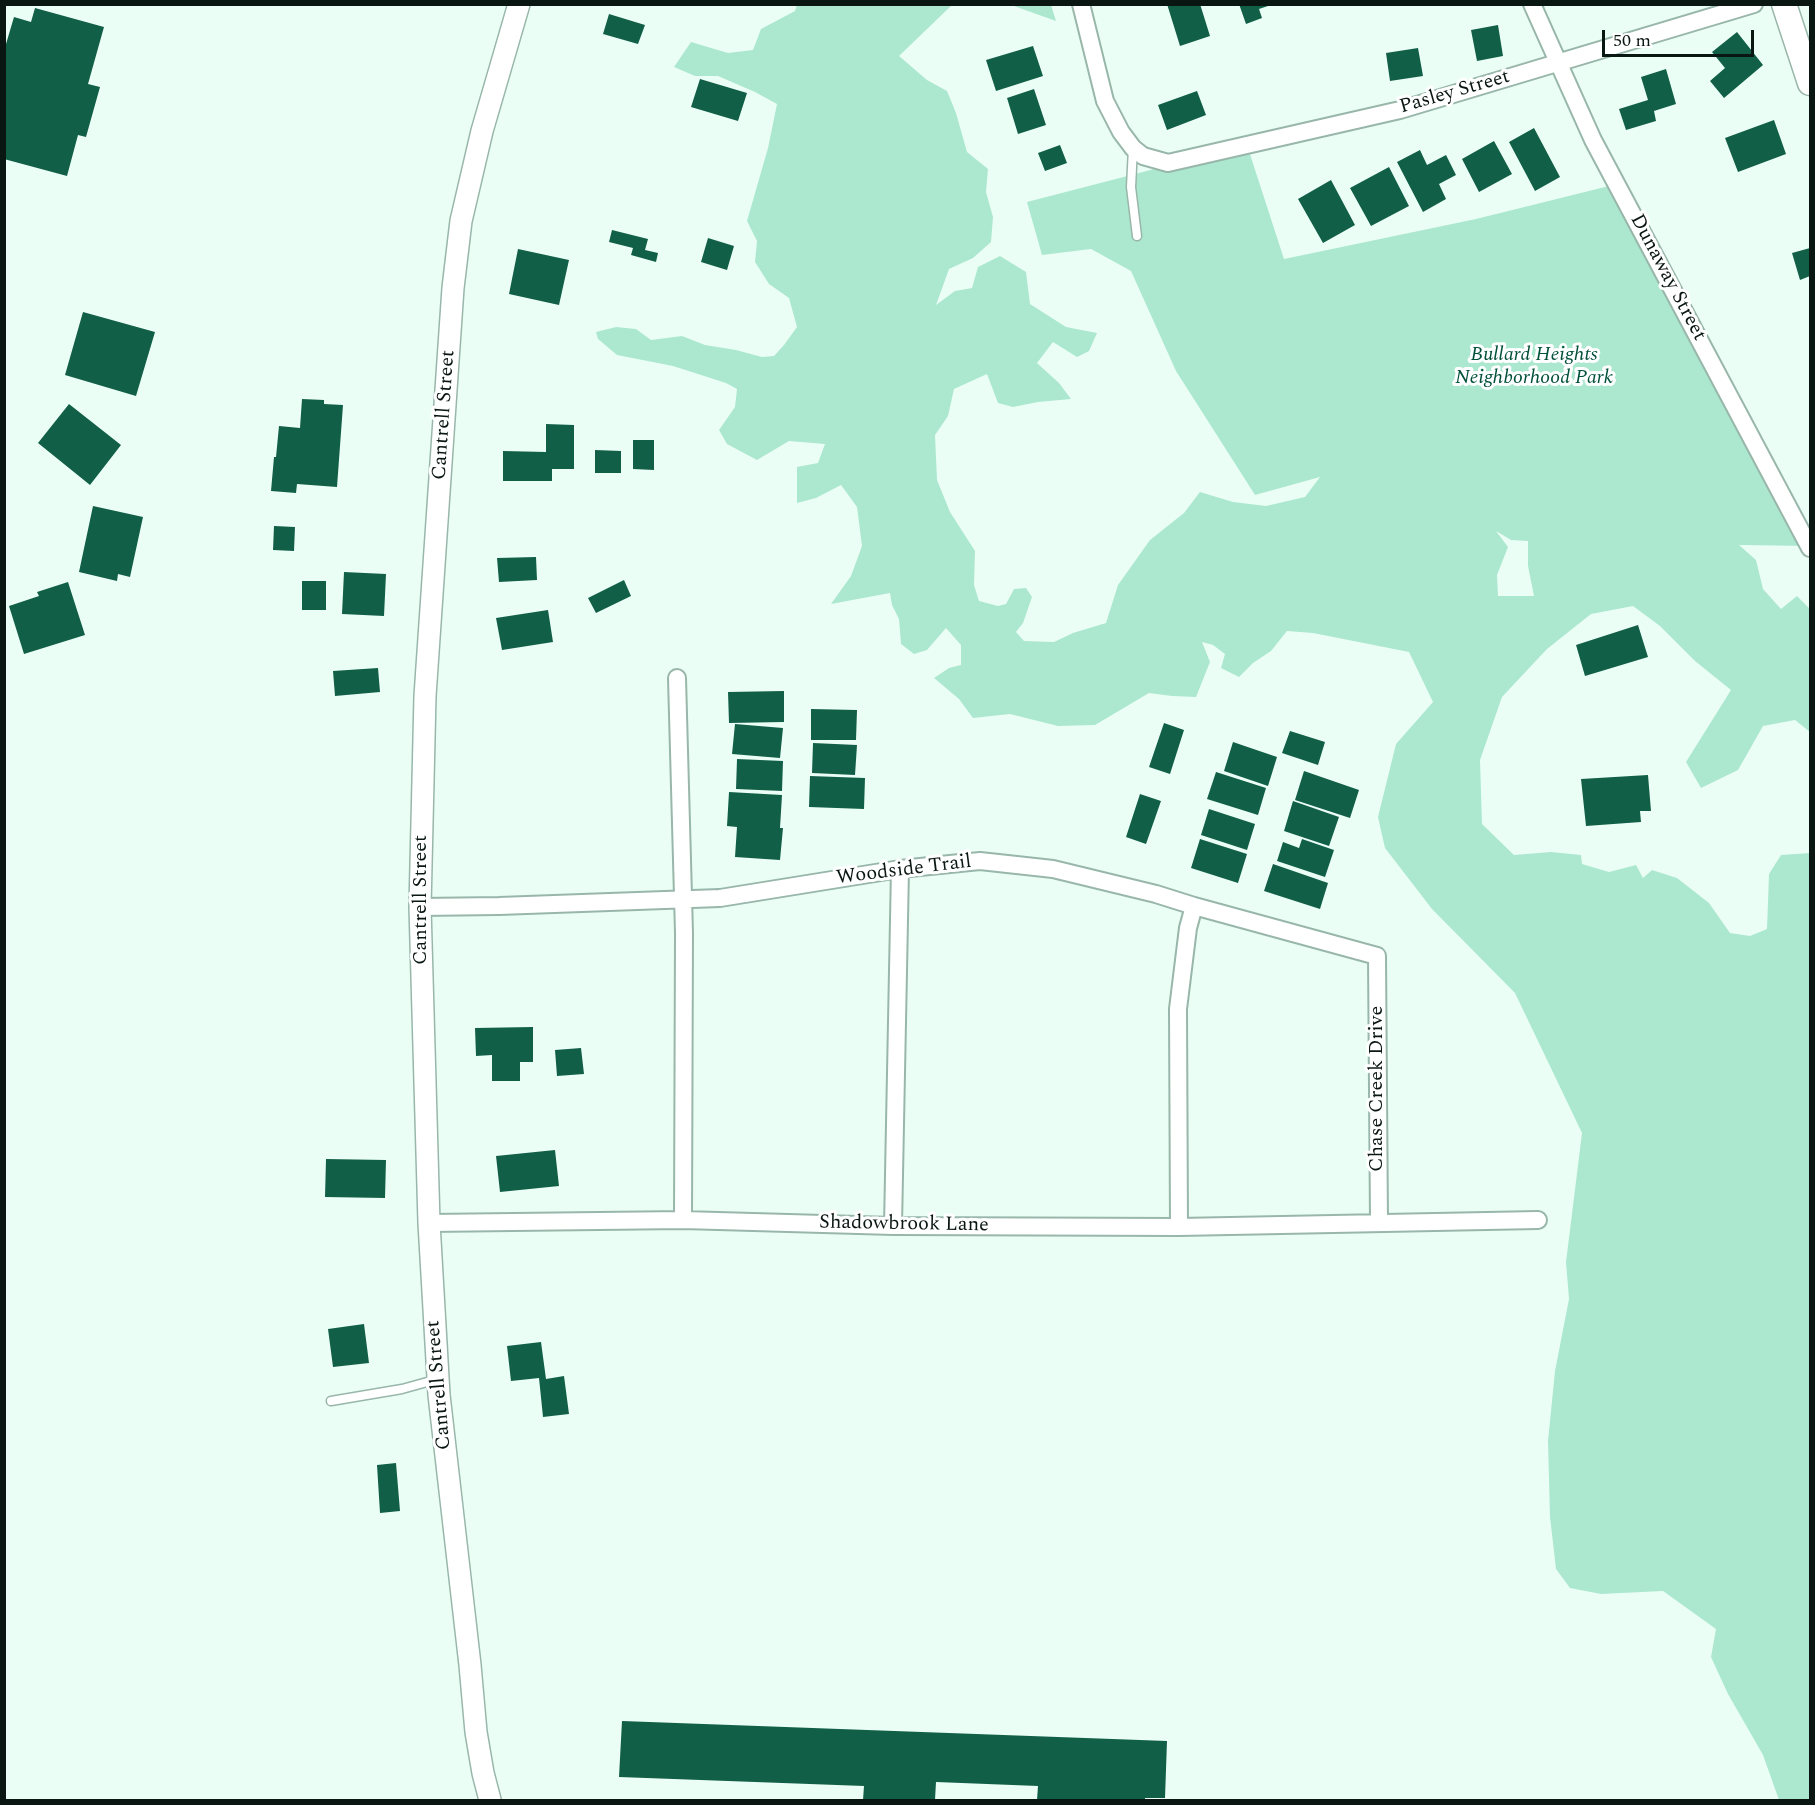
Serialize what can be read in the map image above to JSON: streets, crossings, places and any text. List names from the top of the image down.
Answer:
{
  "streets": {
    "street": [
      "Pasley Street",
      "Dunaway Street",
      "Cantrell Street",
      "Woodside Trail",
      "Chase Creek Drive",
      "Shadowbrook Lane"
    ]
  },
  "crossings": [
    ["Pasley Street", "Dunaway Street"],
    ["Cantrell Street", "Woodside Trail"],
    ["Cantrell Street", "Shadowbrook Lane"],
    ["Woodside Trail", "Chase Creek Drive"],
    ["Chase Creek Drive", "Shadowbrook Lane"]
  ],
  "parks": ["Bullard Heights Neighborhood Park"],
  "scale_bar": "50 m"
}
